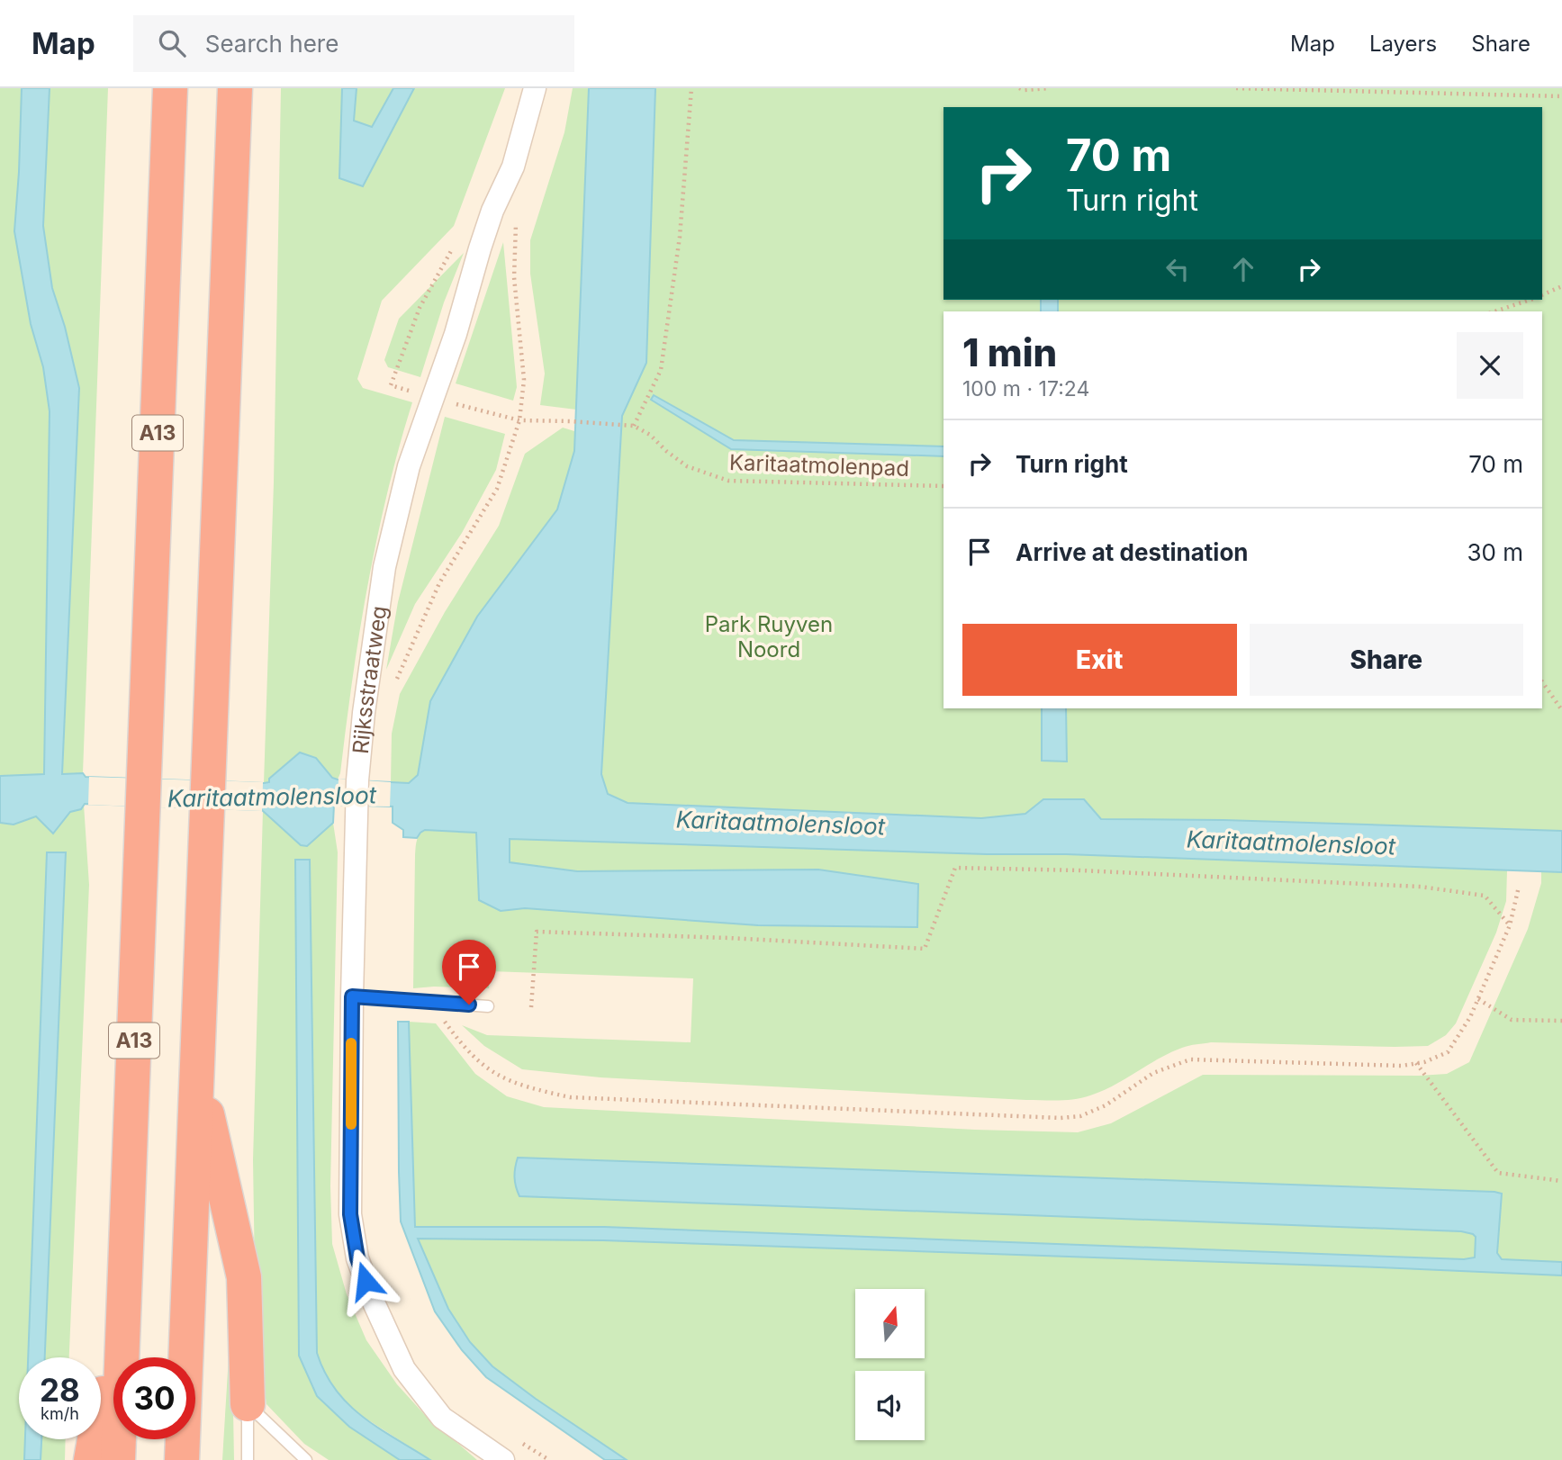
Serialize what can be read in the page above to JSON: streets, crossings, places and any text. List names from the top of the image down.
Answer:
{
  "streets": {
    "highway": ["A13"],
    "street": ["Rijksstraatweg"],
    "path": ["Karitaatmolenpad"]
  },
  "crossings": [
    ["Karitaatmolenpad", "Rijksstraatweg"]
  ],
  "water": ["Karitaatmolensloot"],
  "parks": ["Park Ruyven Noord"],
  "north": "top",
  "page": {
    "header": "Map",
    "search": "Search here",
    "nav": ["Map", "Layers", "Share"],
    "turn": ["70 m", "Turn right"],
    "heading": ["1 min", "100 m · 17:24"],
    "list": [
      {
        "name": "Turn right",
        "value": "70 m"
      },
      {
        "name": "Arrive at destination",
        "value": "30 m"
      }
    ],
    "buttons": ["Exit", "Share"],
    "speed": "28 km/h",
    "limit": "30"
  }
}
